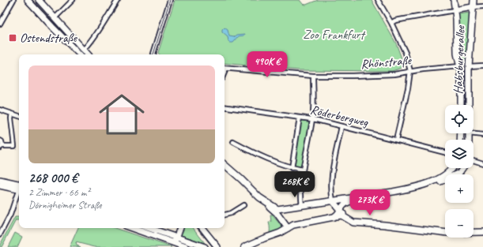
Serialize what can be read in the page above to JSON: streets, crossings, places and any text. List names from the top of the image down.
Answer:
{
  "streets": {
    "main road": ["Habsburgerallee"],
    "street": ["Rhönstraße", "Röderbergweg"]
  },
  "crossings": [
    ["Habsburgerallee", "Rhönstraße"]
  ],
  "parks": ["Zoo Frankfurt"],
  "places": {
    "transit": ["Ostendstraße"]
  },
  "page": {
    "price": ["490K €", "268K €", "273K €"],
    "list": [
      {
        "name": "268 000 €",
        "note": "2 Zimmer · 66 m² · Dörnigheimer Straße"
      }
    ],
    "map_buttons": ["+", "−"]
  }
}
